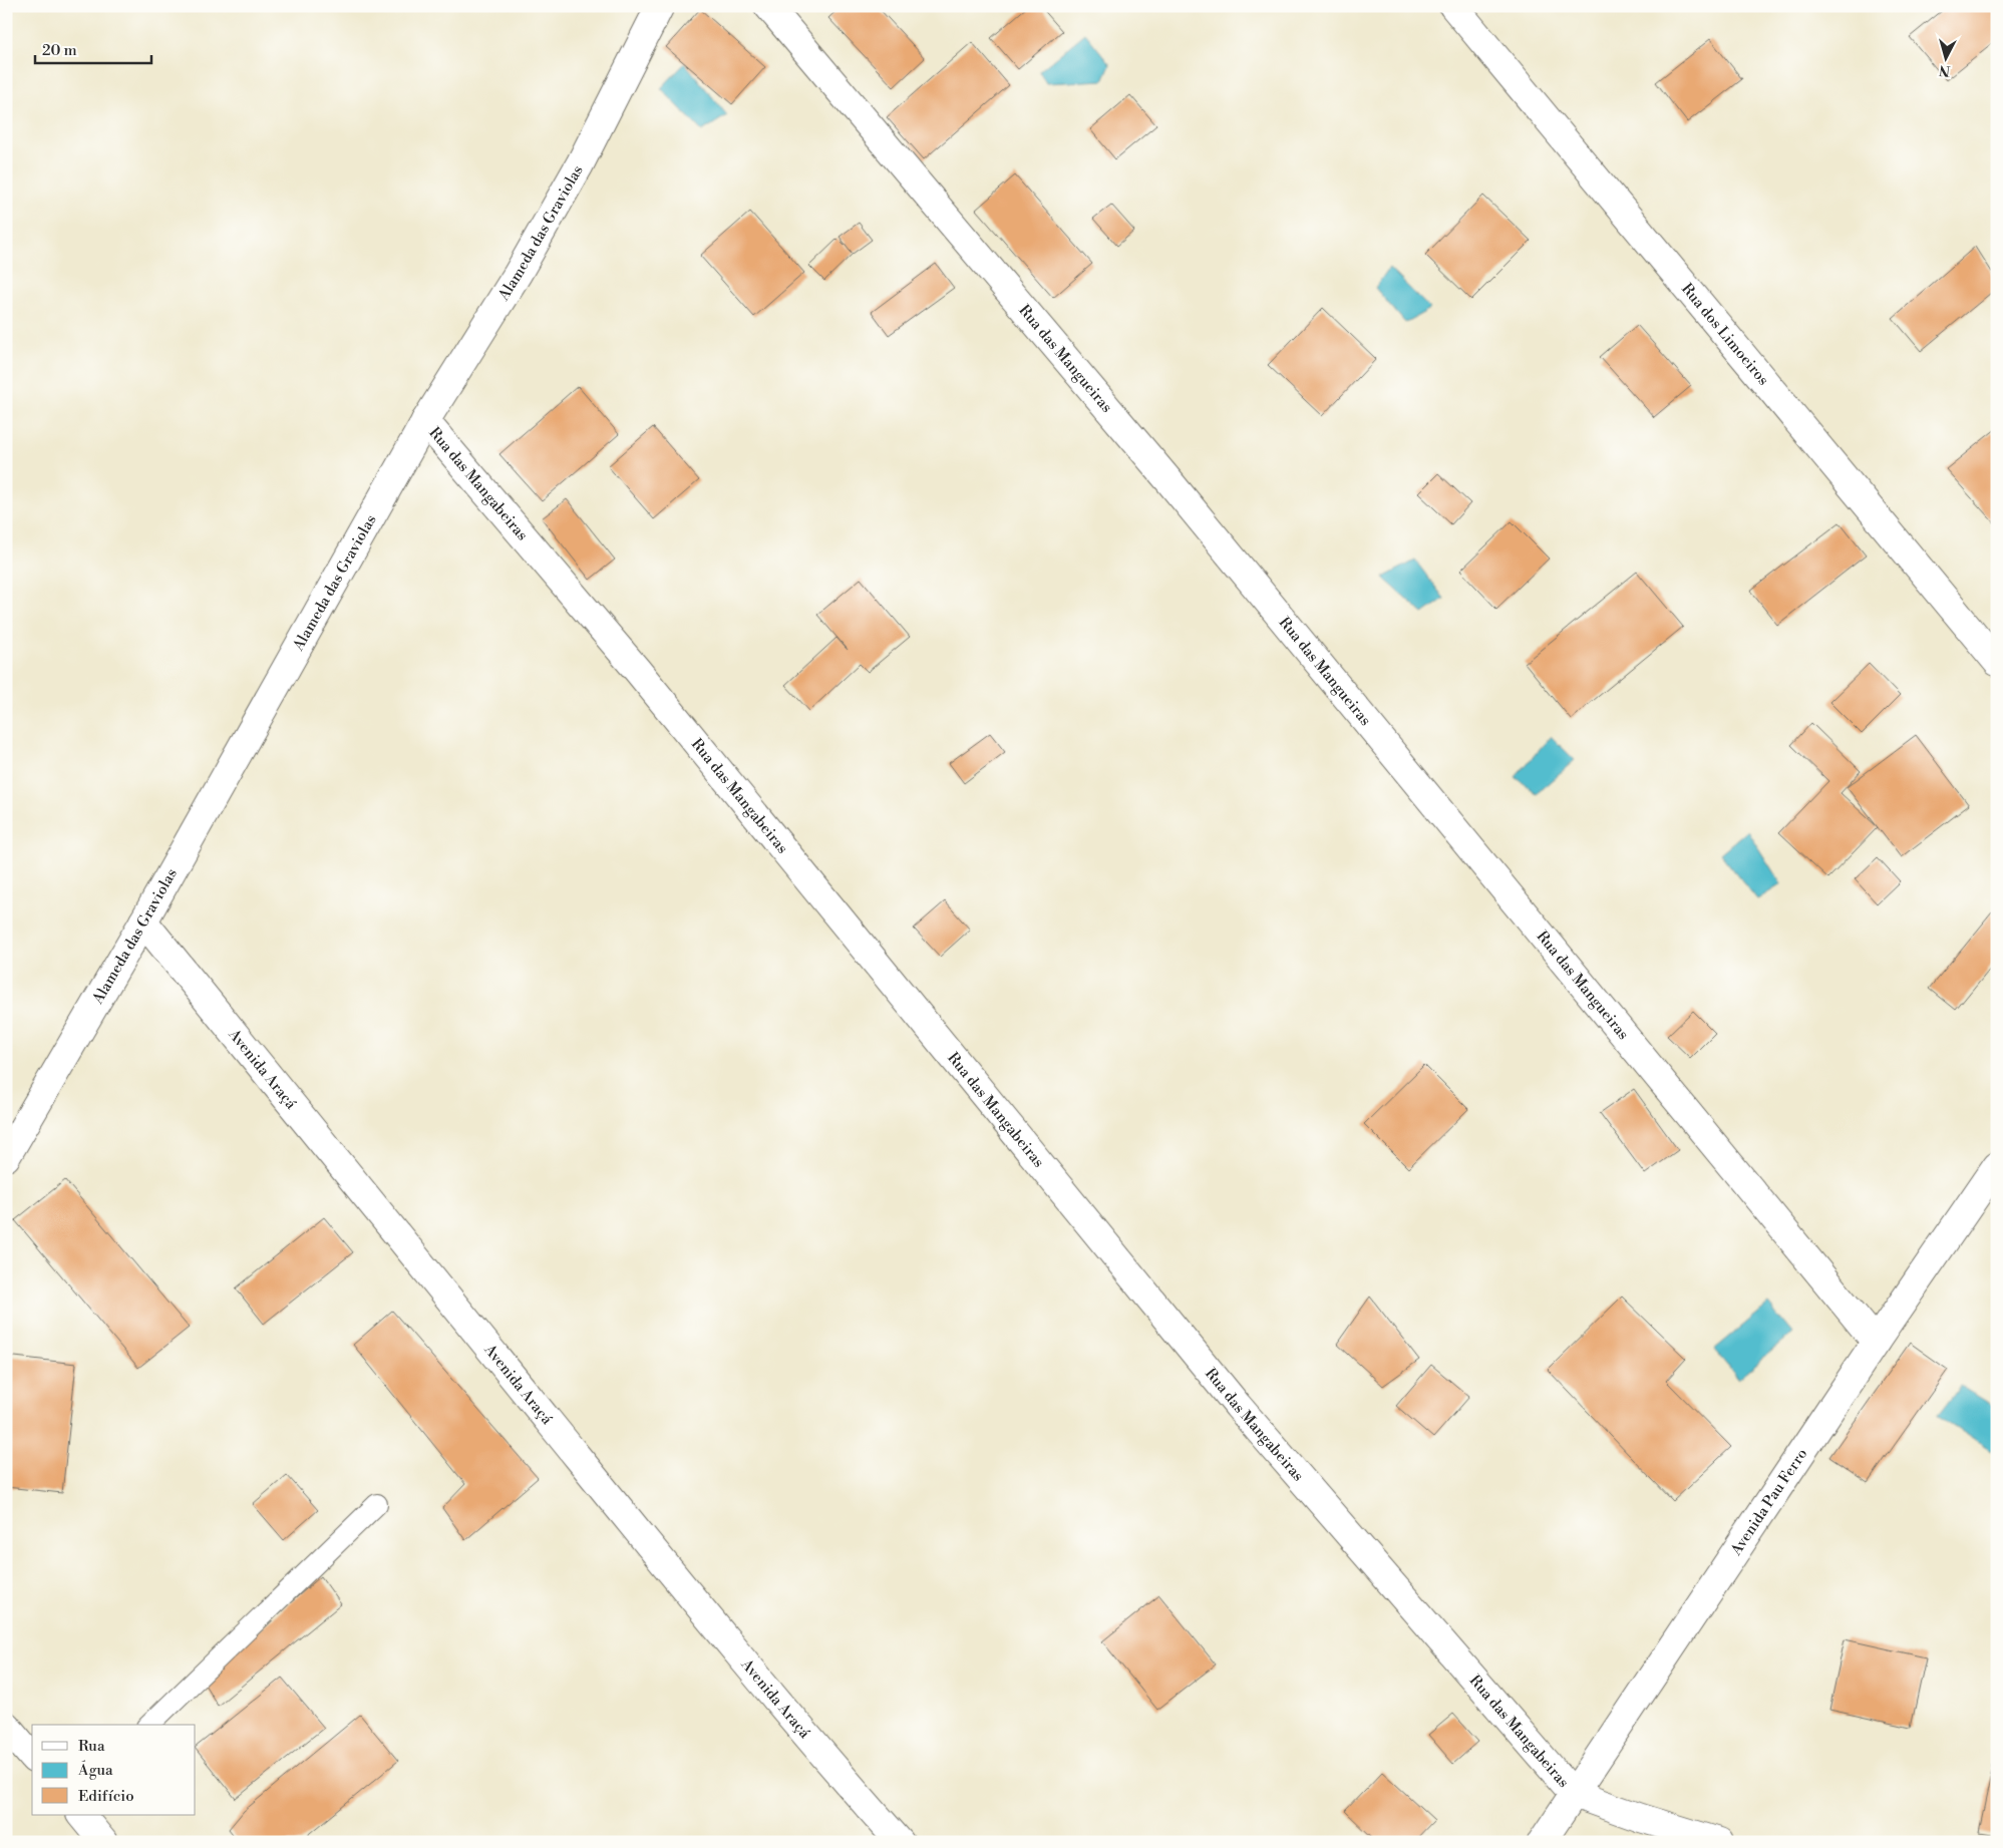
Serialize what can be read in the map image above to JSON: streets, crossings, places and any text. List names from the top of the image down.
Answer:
{
  "streets": {
    "street": [
      "Alameda das Graviolas",
      "Rua dos Limoeiros",
      "Rua das Mangueiras",
      "Rua das Mangabeiras",
      "Avenida Araçá",
      "Avenida Pau Ferro"
    ]
  },
  "crossings": [
    ["Alameda das Graviolas", "Rua das Mangabeiras"],
    ["Alameda das Graviolas", "Avenida Araçá"],
    ["Rua das Mangueiras", "Avenida Pau Ferro"],
    ["Rua das Mangabeiras", "Avenida Pau Ferro"]
  ],
  "legend": ["Rua", "Água", "Edifício"],
  "scale_bar": "20 m",
  "north": "bottom"
}
